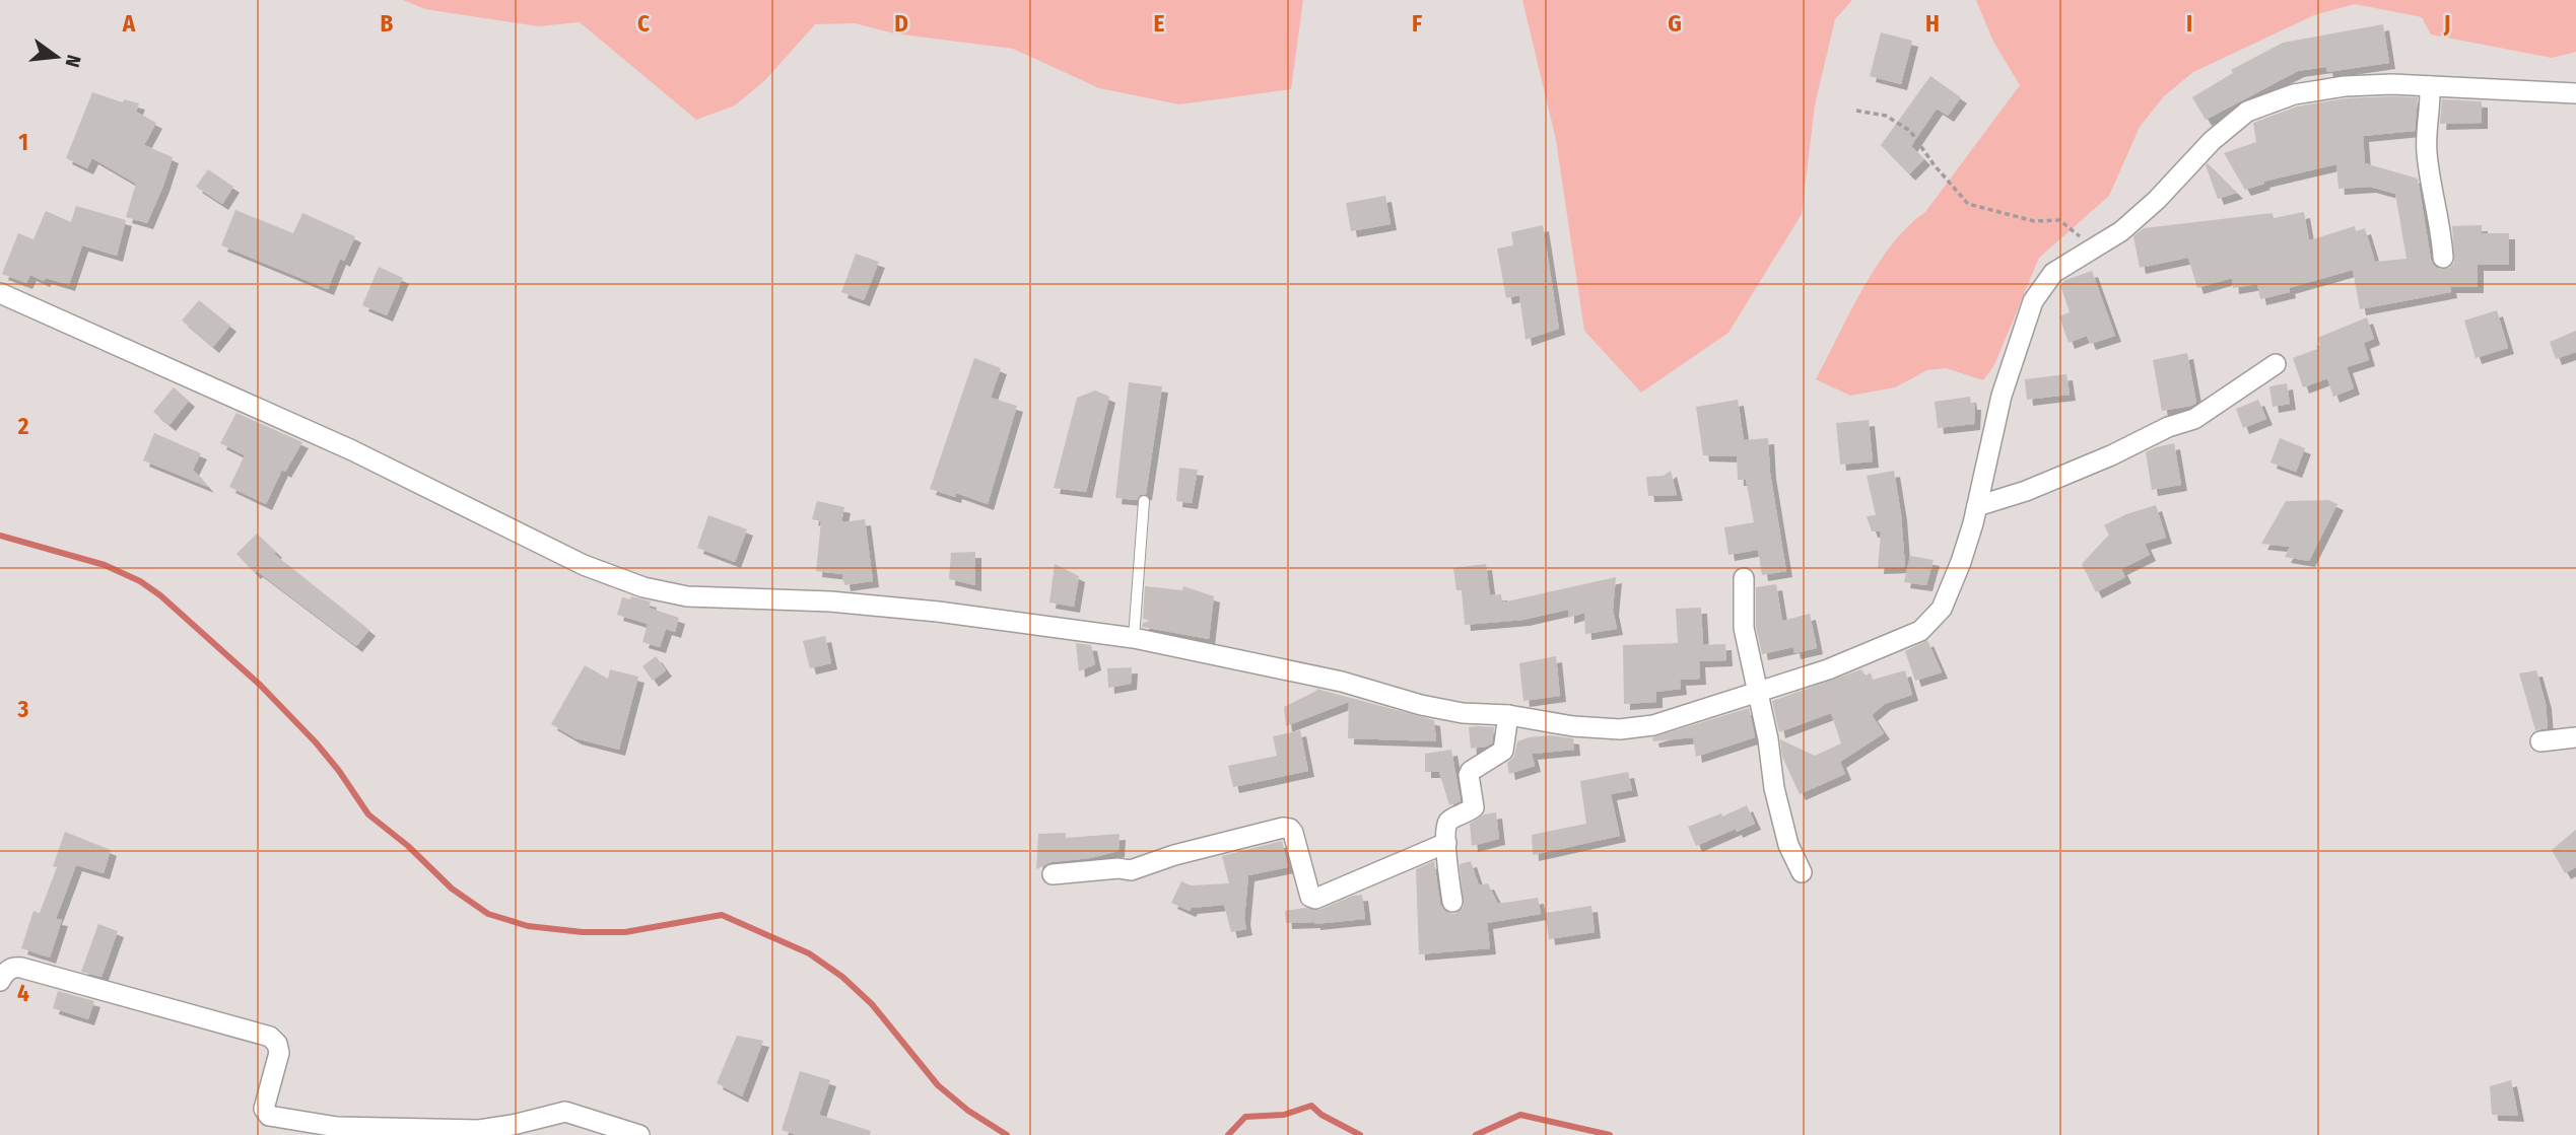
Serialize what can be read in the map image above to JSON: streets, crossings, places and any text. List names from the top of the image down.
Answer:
{
  "north": "right",
  "grid": {
    "columns": [
      "A",
      "B",
      "C",
      "D",
      "E",
      "F",
      "G",
      "H",
      "I",
      "J"
    ],
    "rows": [
      "1",
      "2",
      "3",
      "4"
    ]
  }
}
